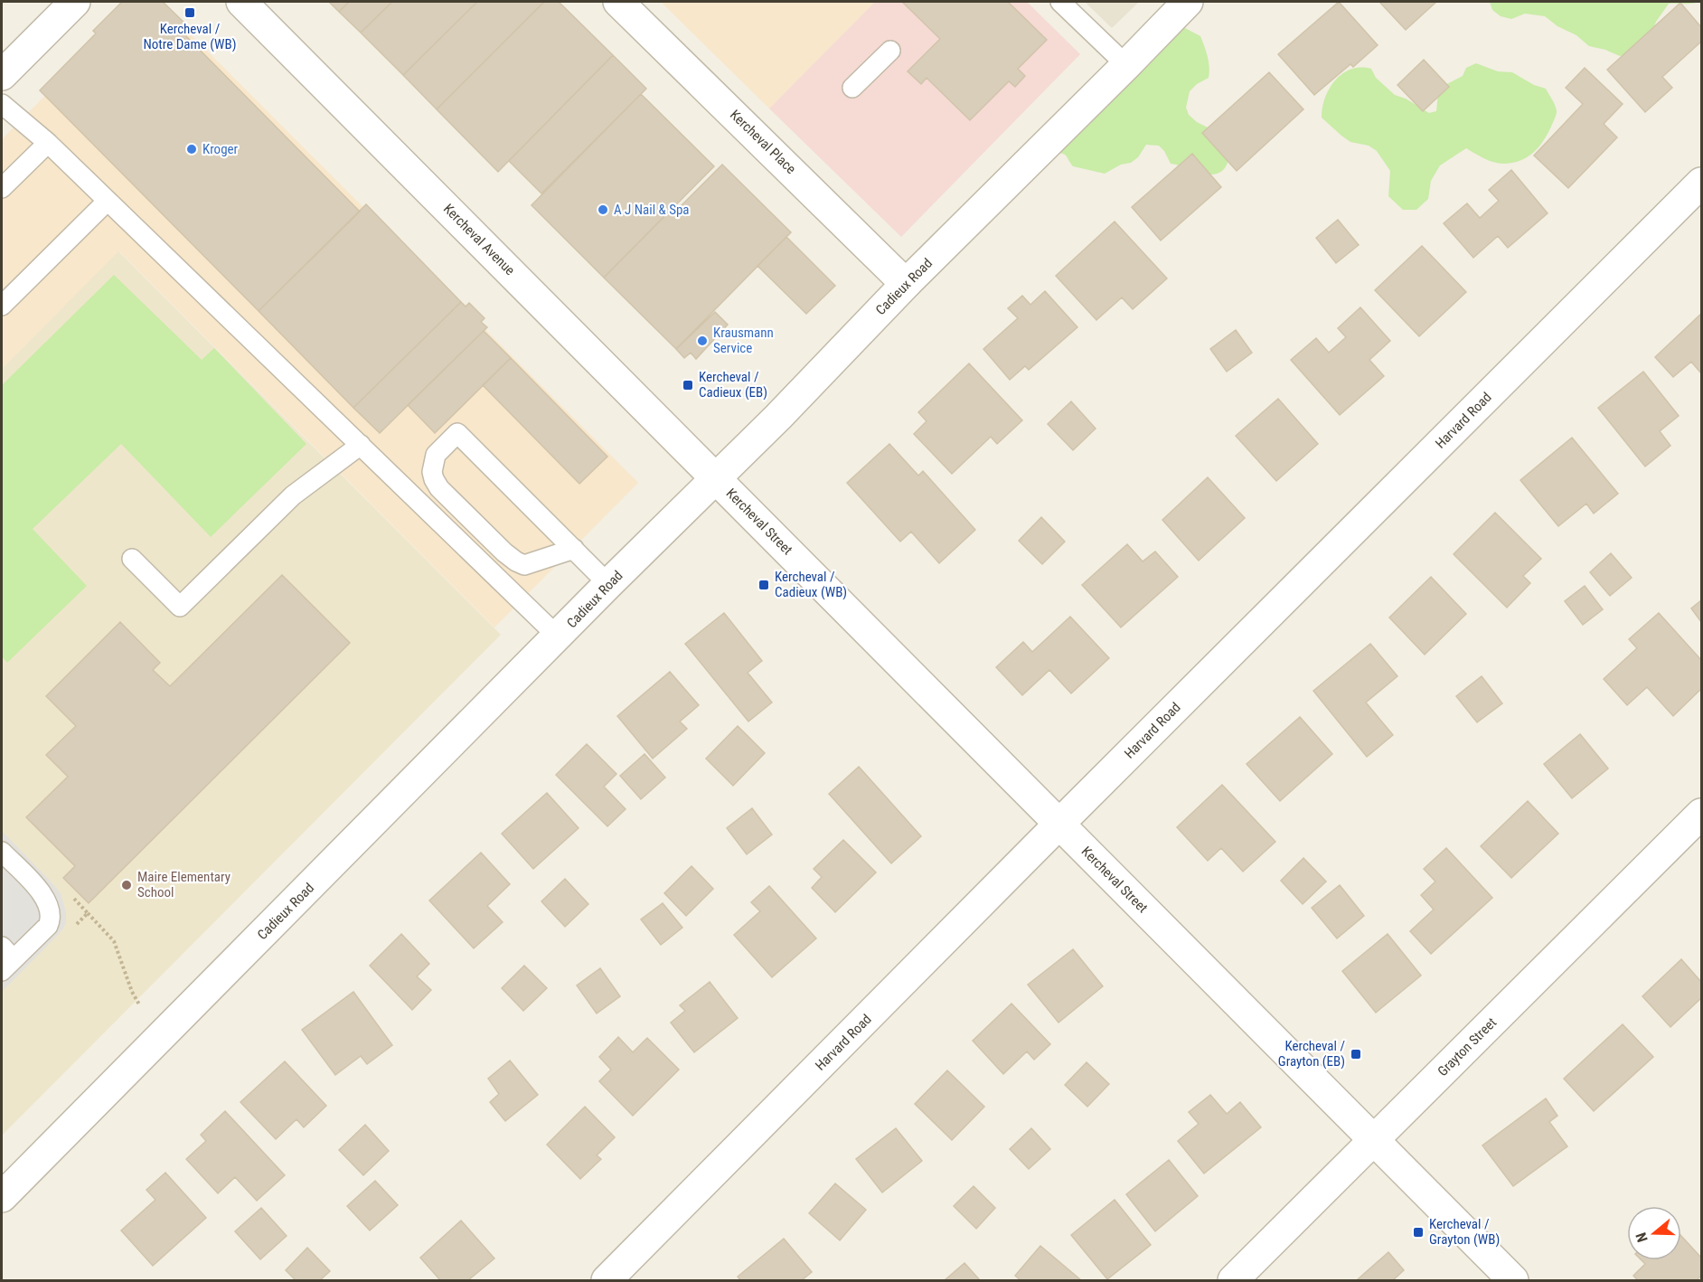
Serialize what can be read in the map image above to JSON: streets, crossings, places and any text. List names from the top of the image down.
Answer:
{
  "streets": {
    "street": [
      "Kercheval Place",
      "Kercheval Avenue",
      "Cadieux Road",
      "Harvard Road",
      "Kercheval Street",
      "Grayton Street"
    ]
  },
  "crossings": [
    ["Kercheval Place", "Cadieux Road"],
    ["Kercheval Avenue", "Cadieux Road"],
    ["Kercheval Avenue", "Kercheval Street"],
    ["Cadieux Road", "Kercheval Street"],
    ["Harvard Road", "Kercheval Street"],
    ["Kercheval Street", "Grayton Street"]
  ],
  "places": {
    "transit": [
      "Kercheval / Notre Dame (WB)",
      "Kercheval / Cadieux (EB)",
      "Kercheval / Cadieux (WB)",
      "Kercheval / Grayton (EB)",
      "Kercheval / Grayton (WB)"
    ],
    "other": [
      "Kroger",
      "A J Nail & Spa",
      "Krausmann Service",
      "Maire Elementary School"
    ]
  },
  "north": "left"
}
